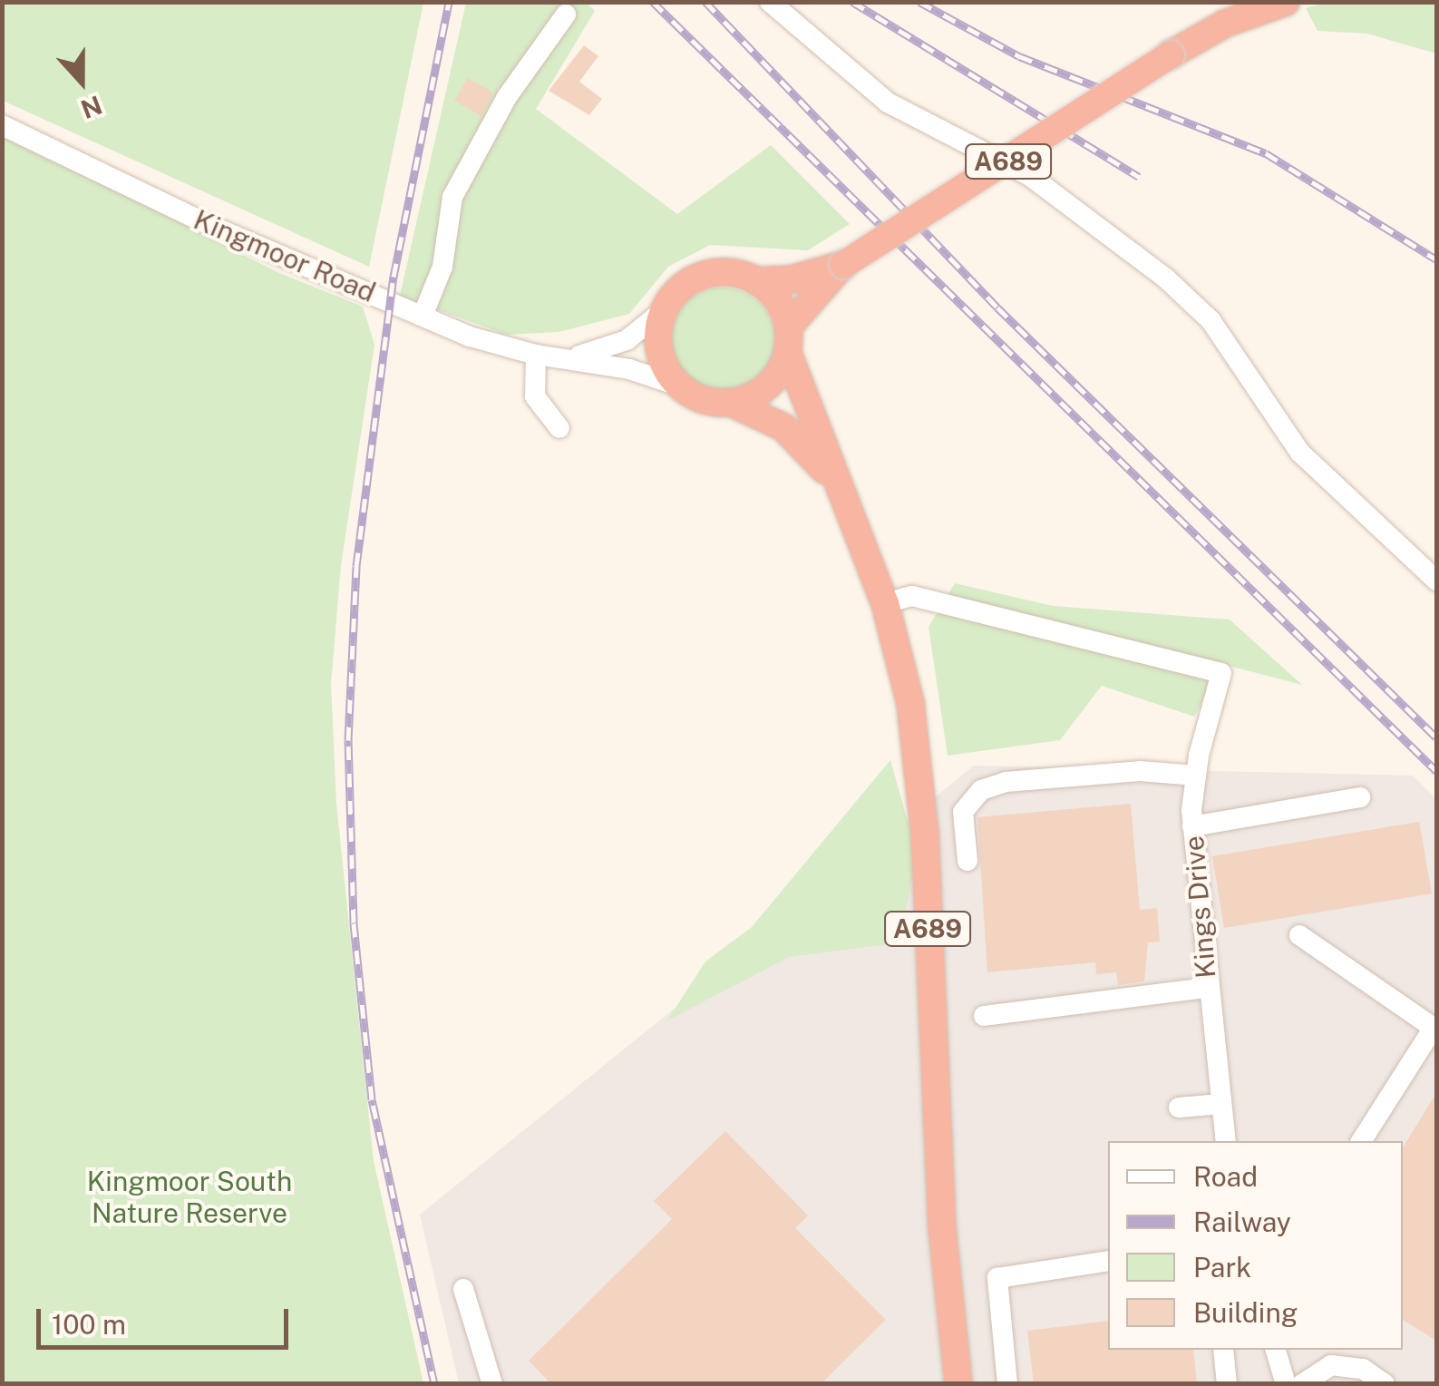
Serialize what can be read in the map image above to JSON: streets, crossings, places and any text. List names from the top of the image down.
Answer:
{
  "streets": {
    "highway": ["A689"],
    "street": ["Kingmoor Road", "Kings Drive"]
  },
  "crossings": [
    ["A689", "Kingmoor Road"],
    ["A689", "Kings Drive"]
  ],
  "parks": ["Kingmoor South Nature Reserve"],
  "legend": [
    "Road",
    "Railway",
    "Park",
    "Building"
  ],
  "scale_bar": "100 m",
  "north": "bottom"
}
